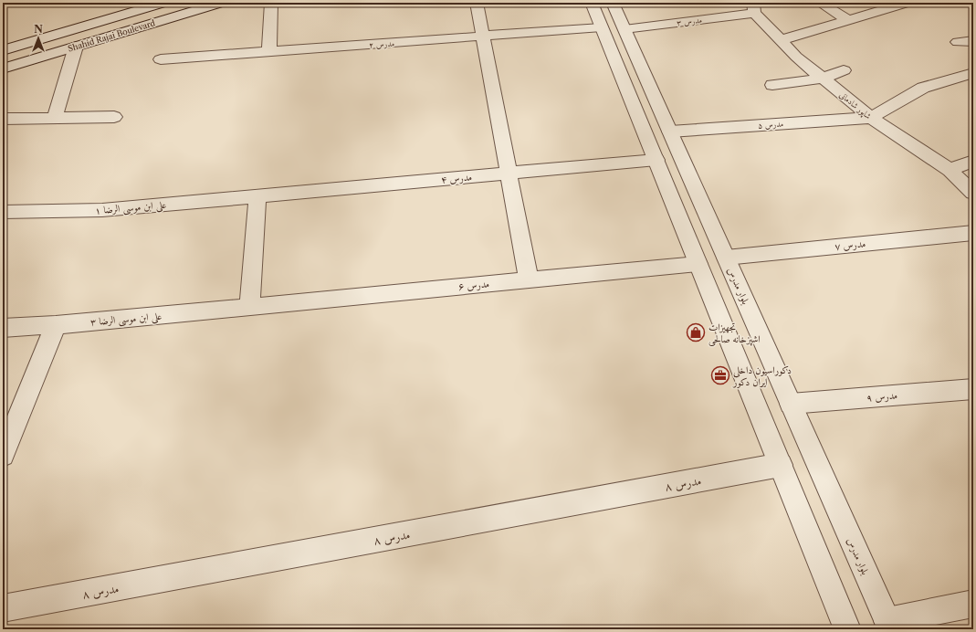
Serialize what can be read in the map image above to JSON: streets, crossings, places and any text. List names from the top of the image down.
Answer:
{
  "streets": {
    "street": [
      "مدرس ۳",
      "Shahid Rajai Boulevard",
      "مدرس ۲",
      "شاپور شادمانی",
      "مدرس ۵",
      "مدرس ۴",
      "علی ابن موسی الرضا ۱",
      "مدرس ۷",
      "مدرس ۶",
      "بلوار مدرس",
      "علی ابن موسی الرضا ۳",
      "مدرس ۹",
      "مدرس ۸"
    ]
  },
  "crossings": [
    ["مدرس ۳", "شاپور شادمانی"],
    ["مدرس ۳", "بلوار مدرس"],
    ["شاپور شادمانی", "مدرس ۵"],
    ["مدرس ۵", "بلوار مدرس"],
    ["مدرس ۴", "علی ابن موسی الرضا ۱"],
    ["مدرس ۷", "بلوار مدرس"],
    ["مدرس ۶", "علی ابن موسی الرضا ۳"],
    ["بلوار مدرس", "مدرس ۹"]
  ],
  "places": {
    "shop": ["تجهیزات اشپزخانه صالحی"],
    "office": ["دکوراسیون داخلی ایران دکور"]
  },
  "north": "top"
}
